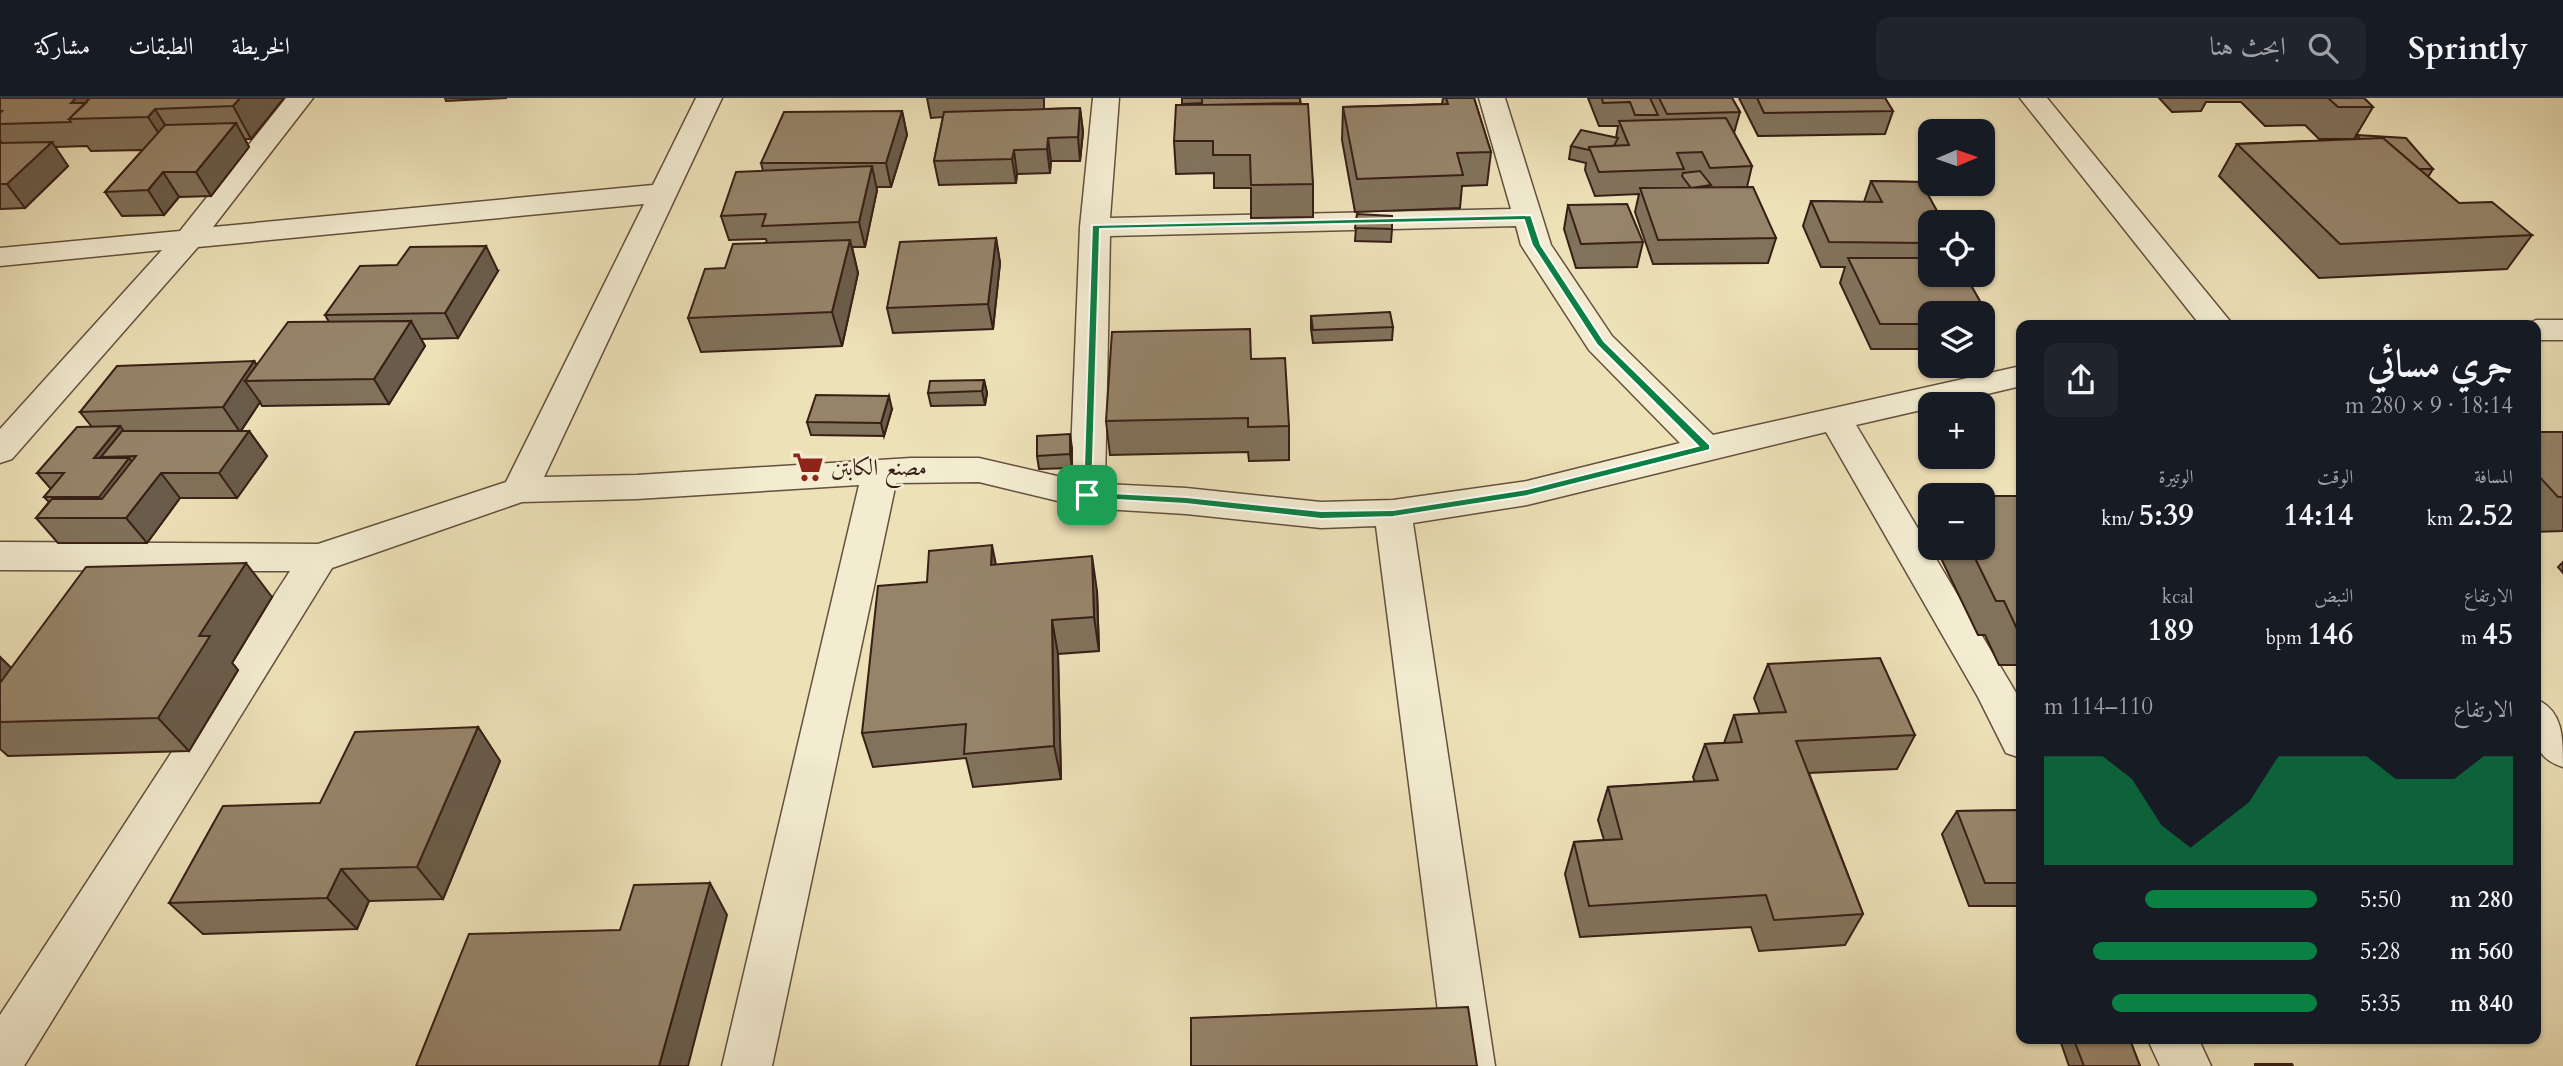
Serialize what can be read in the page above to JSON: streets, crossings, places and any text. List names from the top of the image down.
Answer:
{
  "places": {
    "supermarket": ["مصنع الكابتن"]
  },
  "north": "right",
  "page": {
    "header": "Sprintly",
    "search": "ابحث هنا",
    "nav": ["الخريطة", "الطبقات", "مشاركة"],
    "map_buttons": ["+", "−"],
    "heading": ["جري مسائي", "18:14 · 9 × 280 m"],
    "stats": [
      ["المسافة", "2.52 km"],
      ["الوقت", "14:14"],
      ["الوتيرة", "5:39 /km"],
      ["الارتفاع", "45 m"],
      ["النبض", "146 bpm"],
      ["kcal", "189"]
    ],
    "chart": ["الارتفاع", "110–114 m"],
    "list": [
      {
        "name": "280 m",
        "note": "5:50"
      },
      {
        "name": "560 m",
        "note": "5:28"
      },
      {
        "name": "840 m",
        "note": "5:35"
      }
    ]
  }
}
